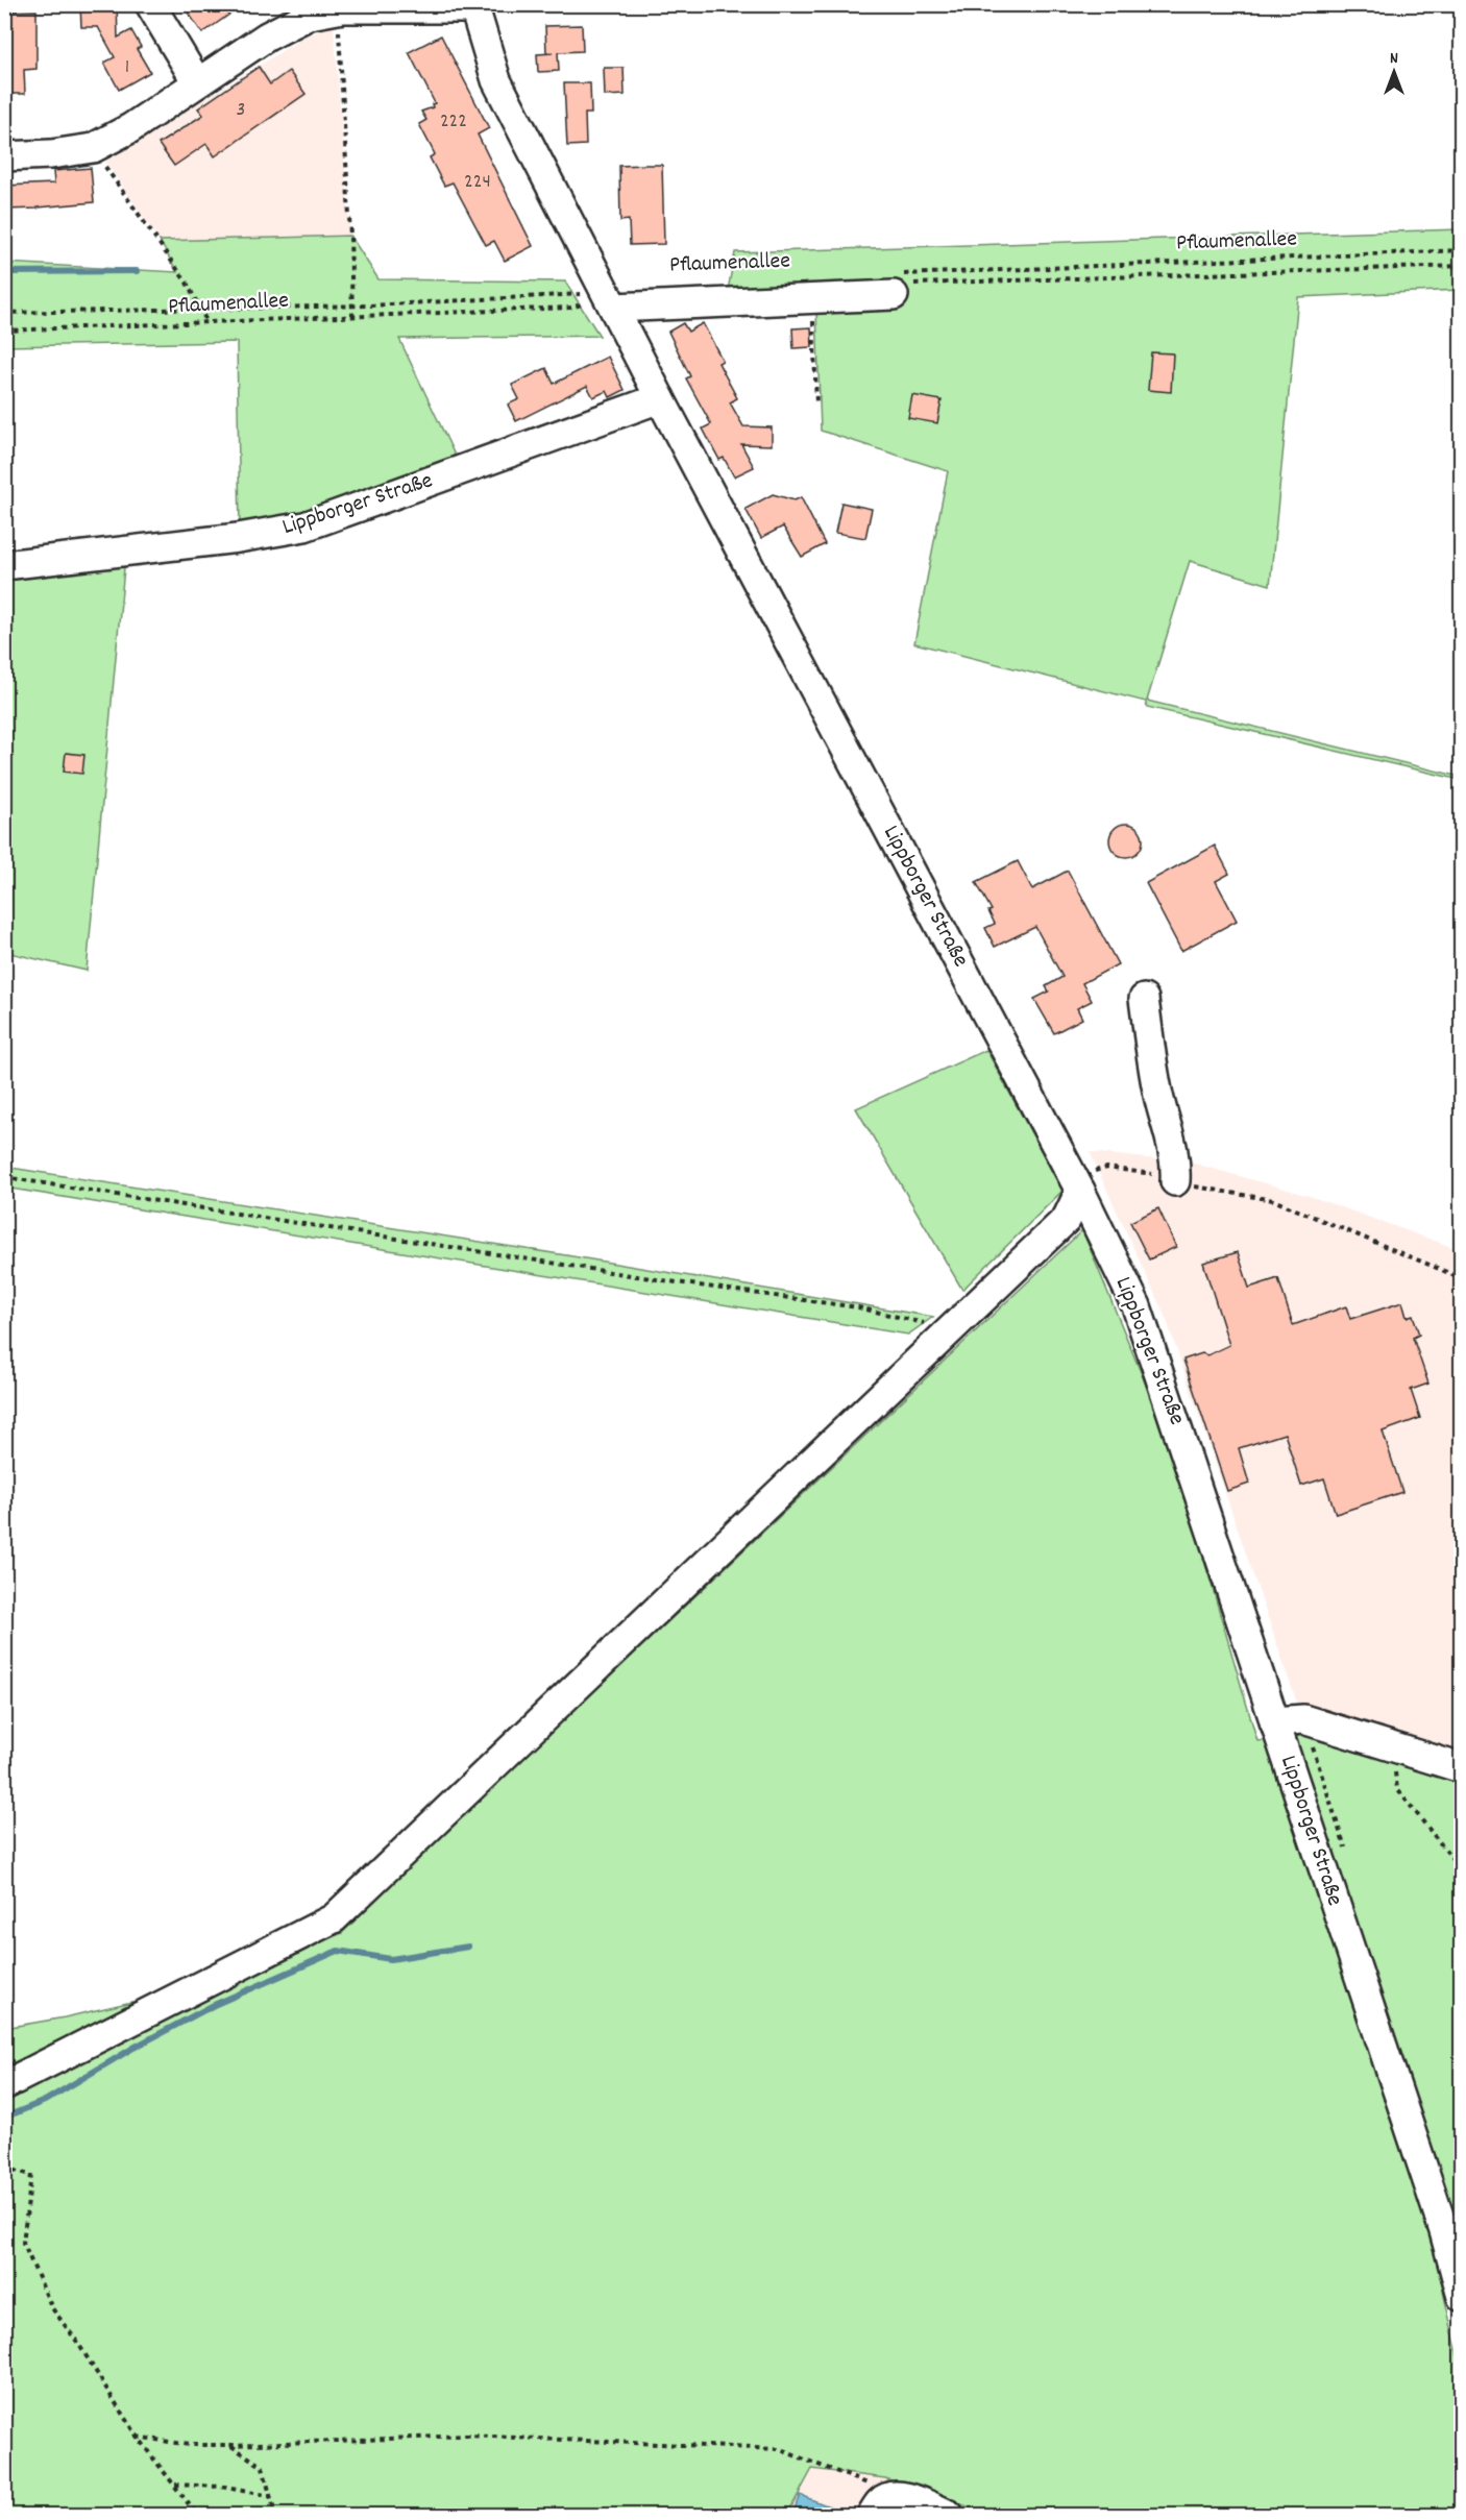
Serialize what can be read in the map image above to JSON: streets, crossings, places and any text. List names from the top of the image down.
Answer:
{
  "streets": {
    "street": ["Lippborger Straße"],
    "path": ["Pflaumenallee"]
  },
  "crossings": [
    ["Pflaumenallee", "Lippborger Straße"]
  ],
  "house_numbers": [
    "1",
    "3",
    "222",
    "224"
  ],
  "north": "top"
}
